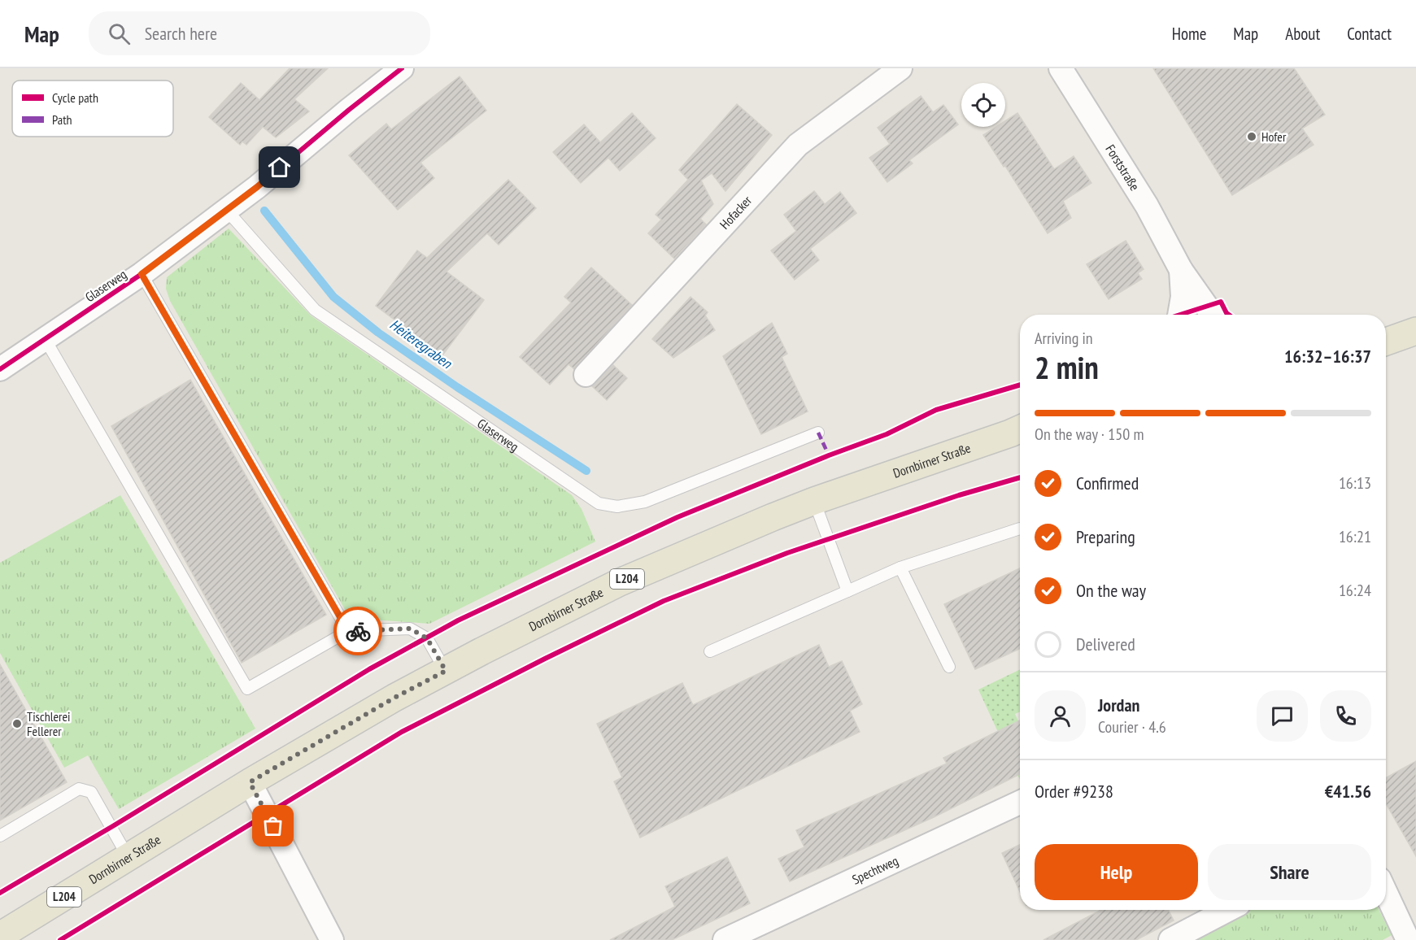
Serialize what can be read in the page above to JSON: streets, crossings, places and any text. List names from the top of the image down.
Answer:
{
  "streets": {
    "main road": ["Dornbirner Straße", "L204"],
    "street": [
      "Forststraße",
      "Hofacker",
      "Glaserweg",
      "Spechtweg"
    ]
  },
  "water": ["Heiteregraben"],
  "places": ["Hofer", "Tischlerei Fellerer"],
  "legend": ["Cycle path", "Path"],
  "page": {
    "header": "Map",
    "search": "Search here",
    "nav": [
      "Home",
      "Map",
      "About",
      "Contact"
    ],
    "heading": ["2 min", "Arriving in", "16:32–16:37"],
    "panel": [
      "Jordan",
      "Courier · 4.6",
      "Order #9238",
      "€41.56"
    ],
    "bar": "On the way · 150 m",
    "list": [
      ["Confirmed", "16:13"],
      ["Preparing", "16:21"],
      ["On the way", "16:24"],
      "Delivered"
    ],
    "buttons": ["Help", "Share"]
  }
}
